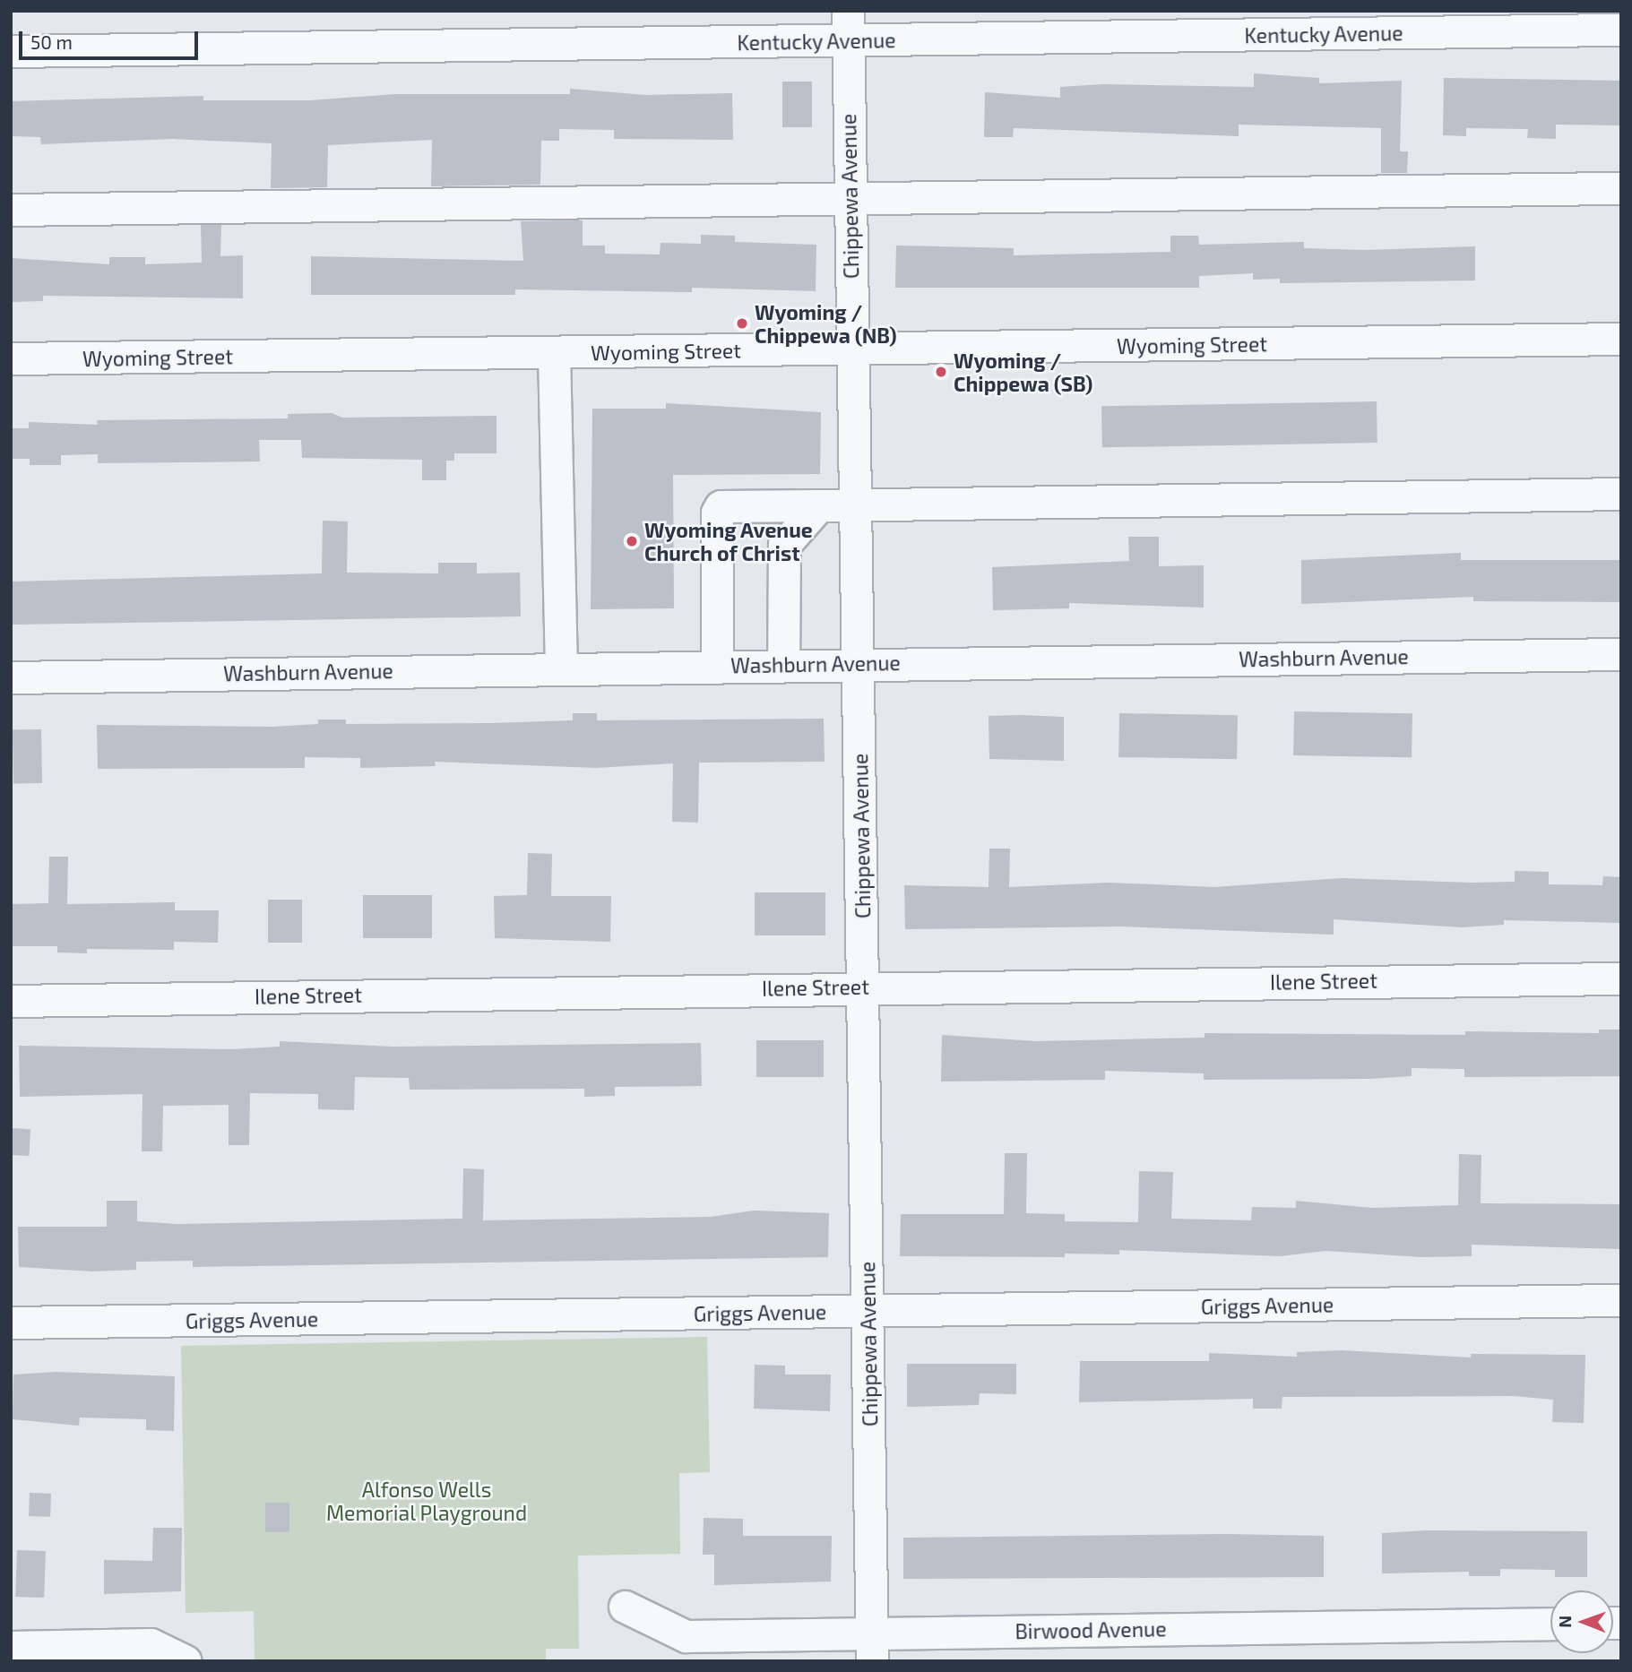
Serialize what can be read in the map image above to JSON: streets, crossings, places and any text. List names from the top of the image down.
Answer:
{
  "streets": {
    "street": [
      "Kentucky Avenue",
      "Chippewa Avenue",
      "Wyoming Street",
      "Washburn Avenue",
      "Ilene Street",
      "Griggs Avenue",
      "Birwood Avenue"
    ]
  },
  "crossings": [
    ["Kentucky Avenue", "Chippewa Avenue"],
    ["Chippewa Avenue", "Wyoming Street"],
    ["Chippewa Avenue", "Washburn Avenue"],
    ["Chippewa Avenue", "Ilene Street"],
    ["Chippewa Avenue", "Griggs Avenue"],
    ["Chippewa Avenue", "Birwood Avenue"]
  ],
  "parks": ["Alfonso Wells Memorial Playground"],
  "places": ["Wyoming / Chippewa (NB)", "Wyoming / Chippewa (SB)", "Wyoming Avenue Church of Christ"],
  "scale_bar": "50 m",
  "north": "left"
}
